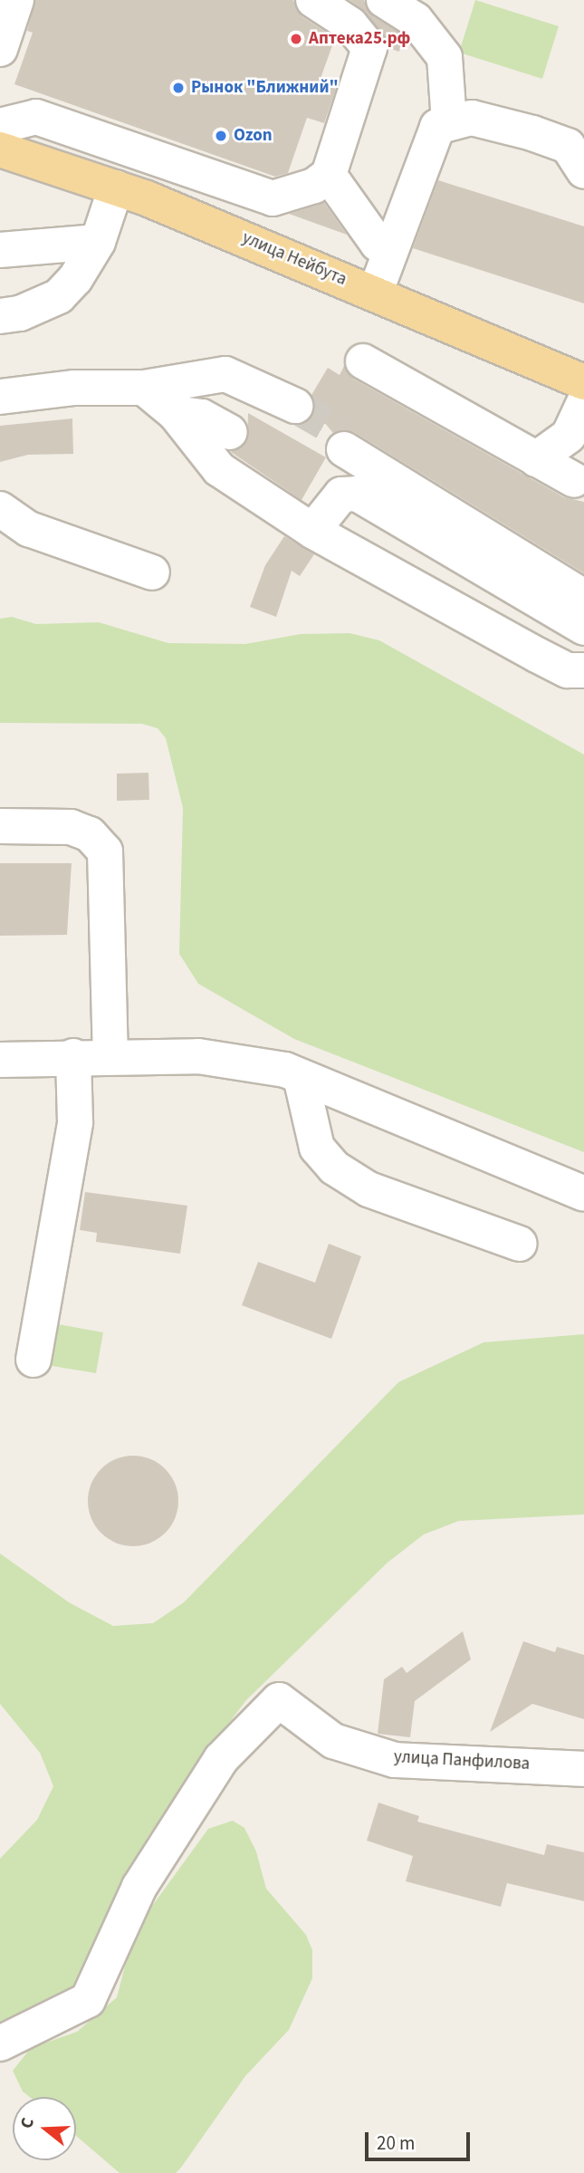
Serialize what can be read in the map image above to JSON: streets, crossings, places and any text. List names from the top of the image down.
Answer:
{
  "streets": {
    "main road": ["улица Нейбута"],
    "street": ["улица Панфилова"]
  },
  "places": ["Аптека25.рф", "Рынок \"Ближний\"", "Ozon"],
  "scale_bar": "20 m",
  "north": "left"
}
